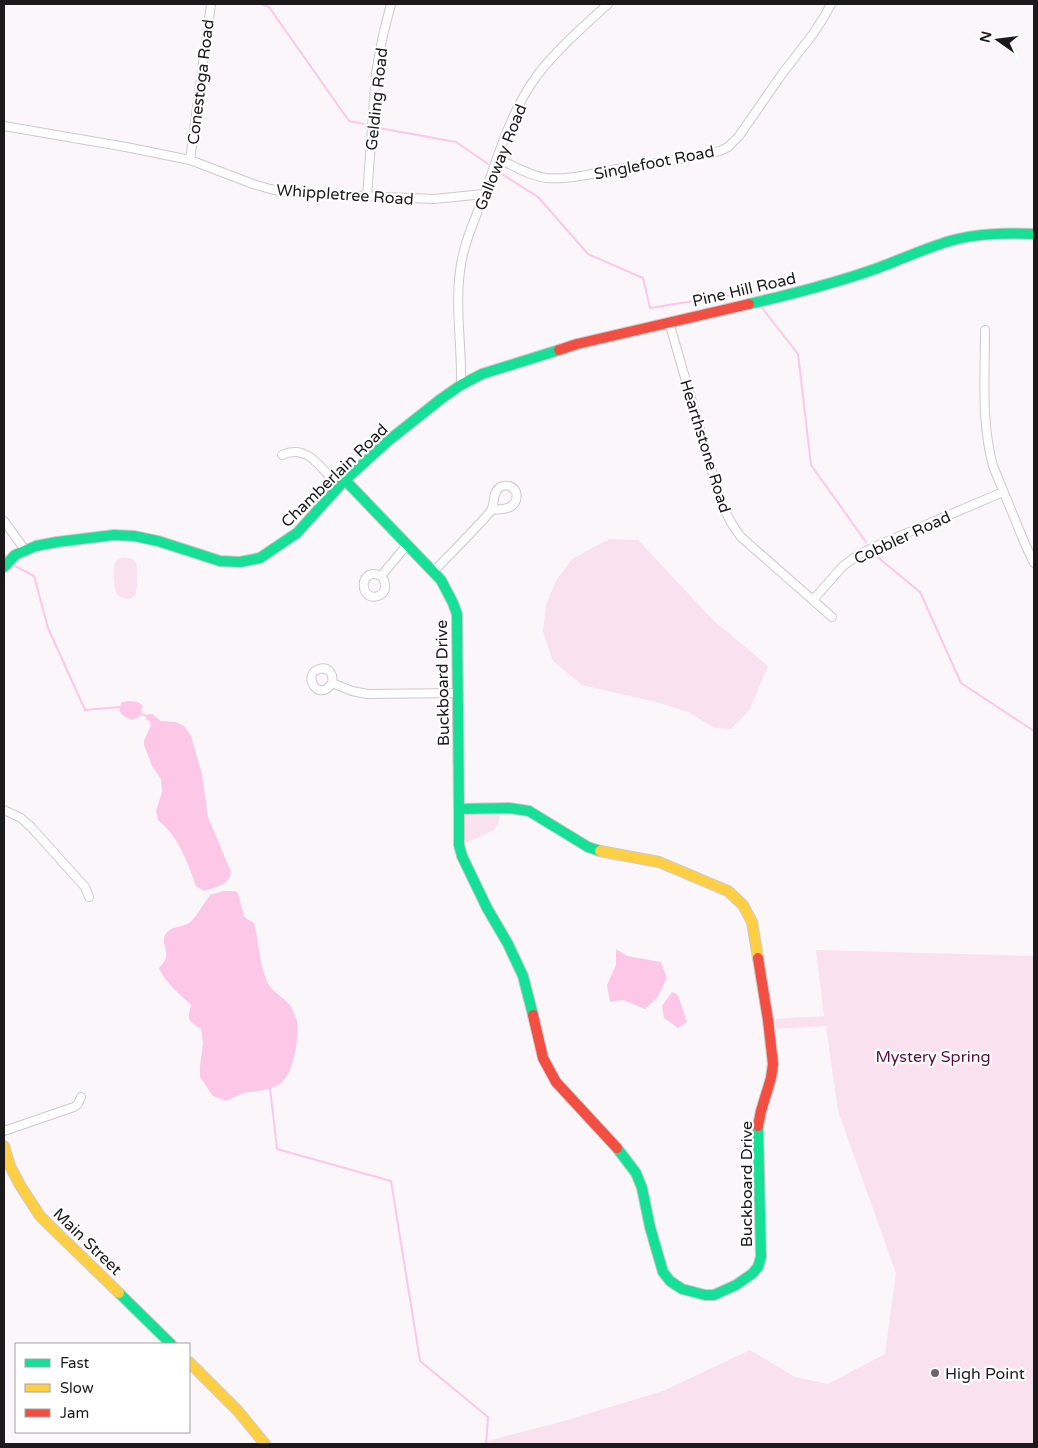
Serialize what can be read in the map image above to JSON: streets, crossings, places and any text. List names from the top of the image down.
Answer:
{
  "streets": {
    "street": [
      "Conestoga Road",
      "Gelding Road",
      "Galloway Road",
      "Singlefoot Road",
      "Whippletree Road",
      "Pine Hill Road",
      "Hearthstone Road",
      "Chamberlain Road",
      "Cobbler Road",
      "Buckboard Drive",
      "Main Street"
    ]
  },
  "crossings": [
    ["Conestoga Road", "Whippletree Road"],
    ["Gelding Road", "Whippletree Road"],
    ["Galloway Road", "Singlefoot Road"],
    ["Galloway Road", "Whippletree Road"],
    ["Galloway Road", "Pine Hill Road"],
    ["Galloway Road", "Chamberlain Road"],
    ["Pine Hill Road", "Hearthstone Road"],
    ["Pine Hill Road", "Chamberlain Road"],
    ["Hearthstone Road", "Cobbler Road"],
    ["Chamberlain Road", "Buckboard Drive"]
  ],
  "parks": ["Mystery Spring"],
  "places": ["High Point"],
  "legend": ["Fast", "Slow", "Jam"],
  "north": "left"
}
